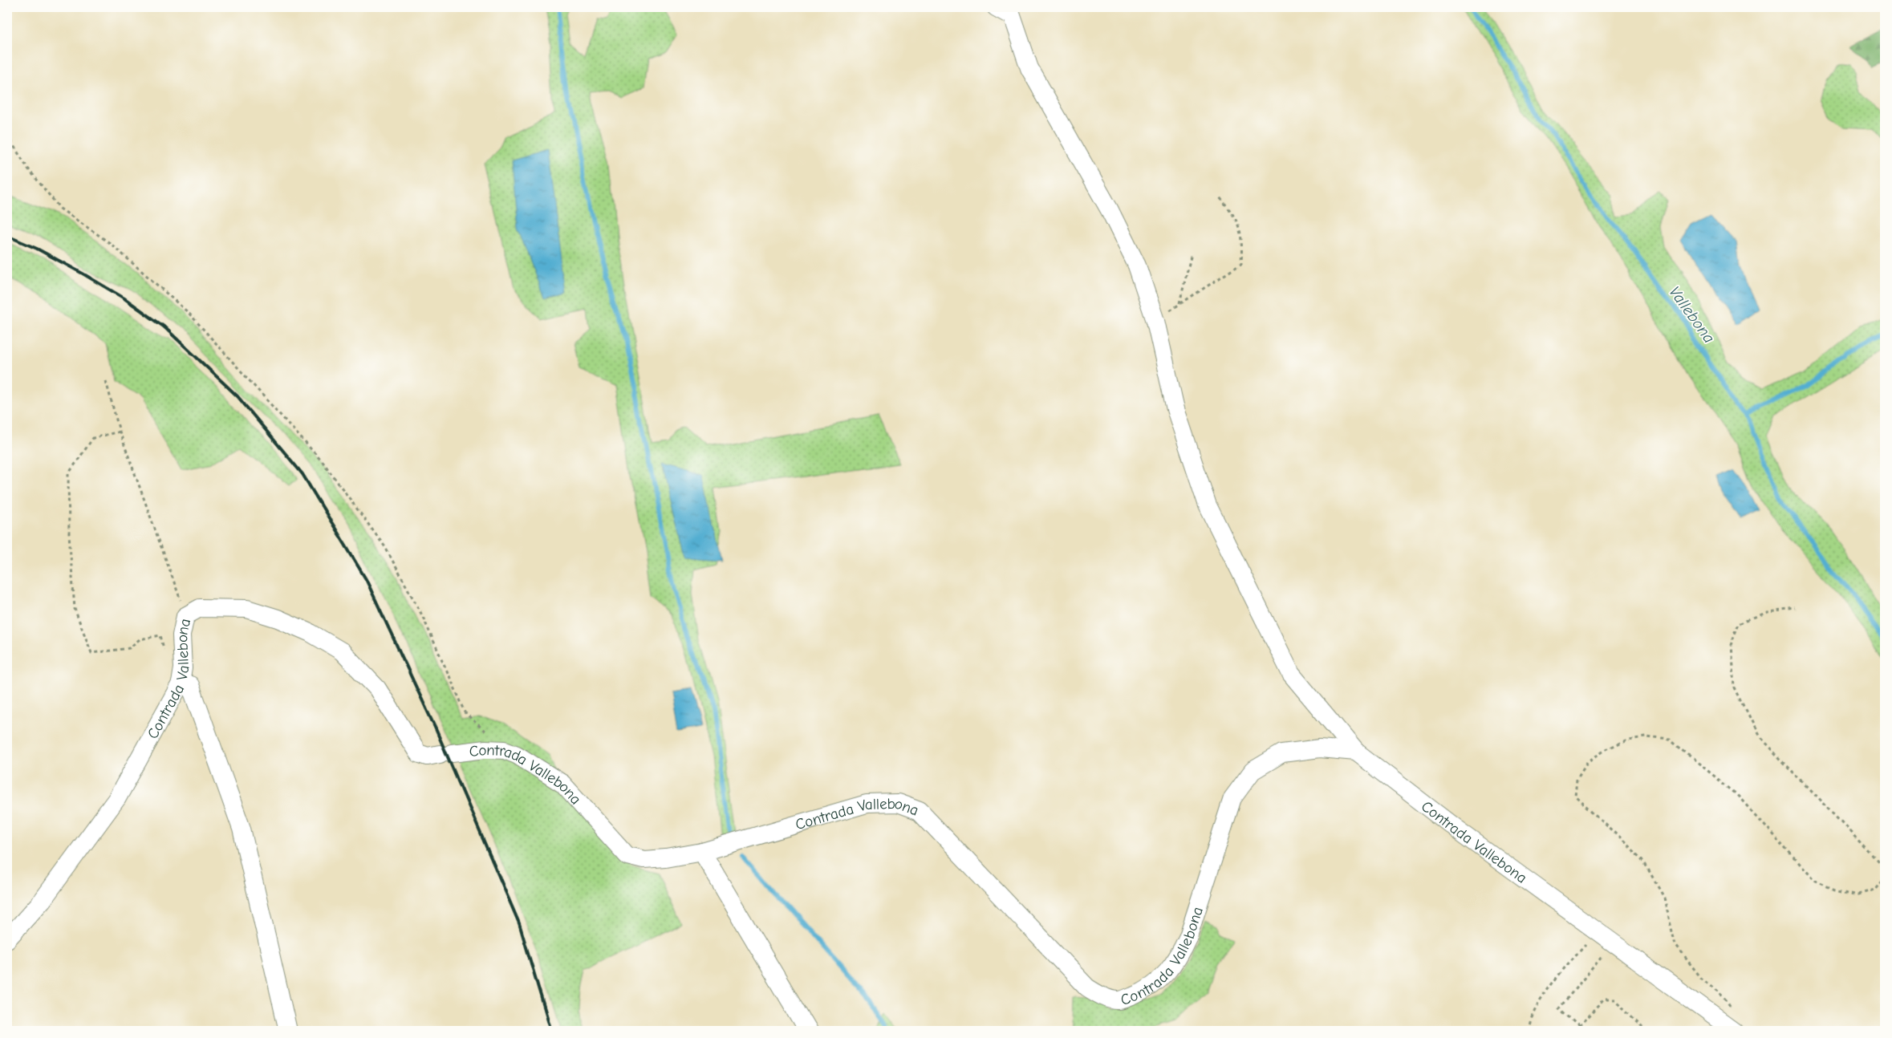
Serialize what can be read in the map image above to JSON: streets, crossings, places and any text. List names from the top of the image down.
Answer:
{
  "streets": {
    "street": ["Contrada Vallebona"]
  },
  "water": ["Vallebona"]
}
